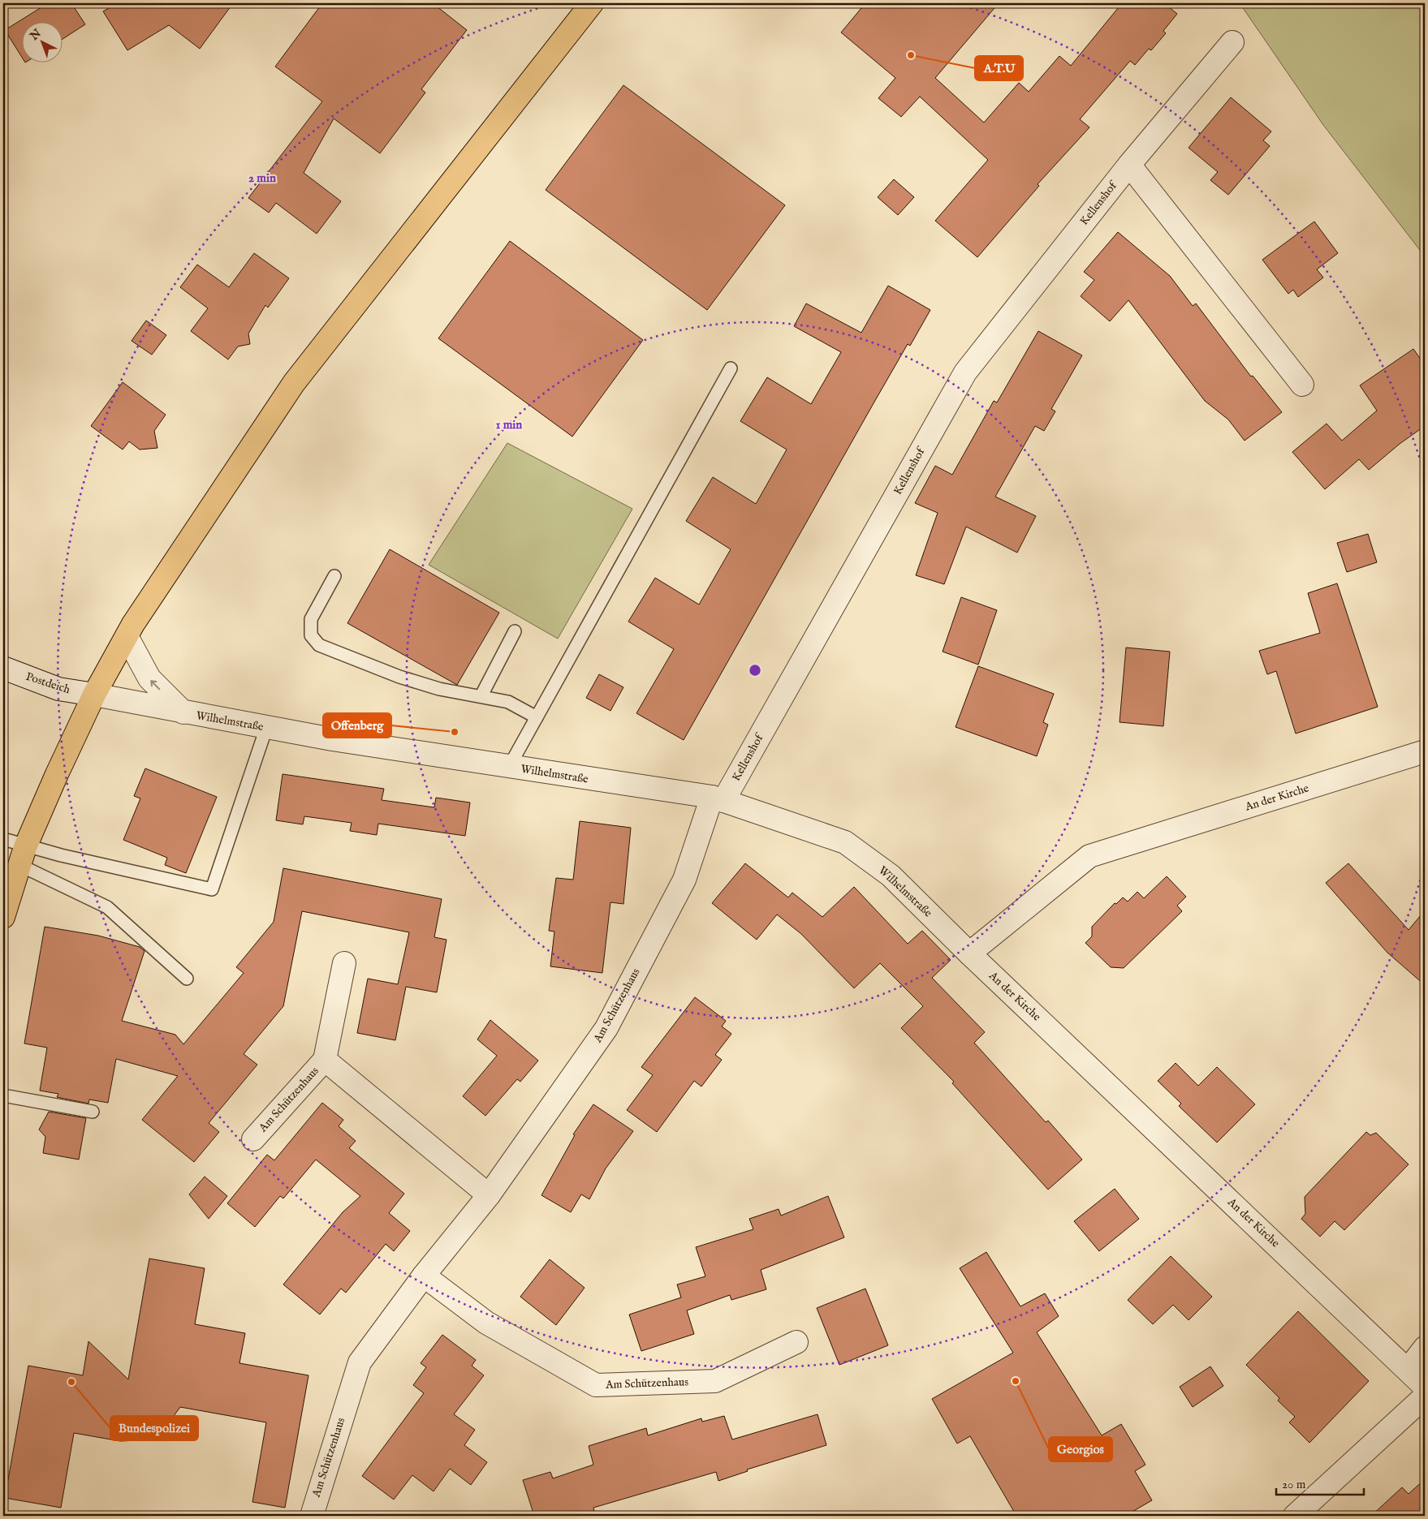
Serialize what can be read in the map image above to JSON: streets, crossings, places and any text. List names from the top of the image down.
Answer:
{
  "streets": {
    "street": [
      "Kellenshof",
      "Postdeich",
      "Wilhelmstraße",
      "An der Kirche",
      "Am Schützenhaus"
    ]
  },
  "crossings": [
    ["Kellenshof", "Wilhelmstraße"],
    ["Kellenshof", "Am Schützenhaus"],
    ["Postdeich", "Wilhelmstraße"],
    ["Wilhelmstraße", "An der Kirche"],
    ["Wilhelmstraße", "Am Schützenhaus"]
  ],
  "places": [
    "A.T.U",
    "Offenberg",
    "Georgios",
    "Bundespolizei"
  ],
  "scale_bar": "20 m",
  "north": "top left",
  "rings": ["2 min", "1 min"]
}
